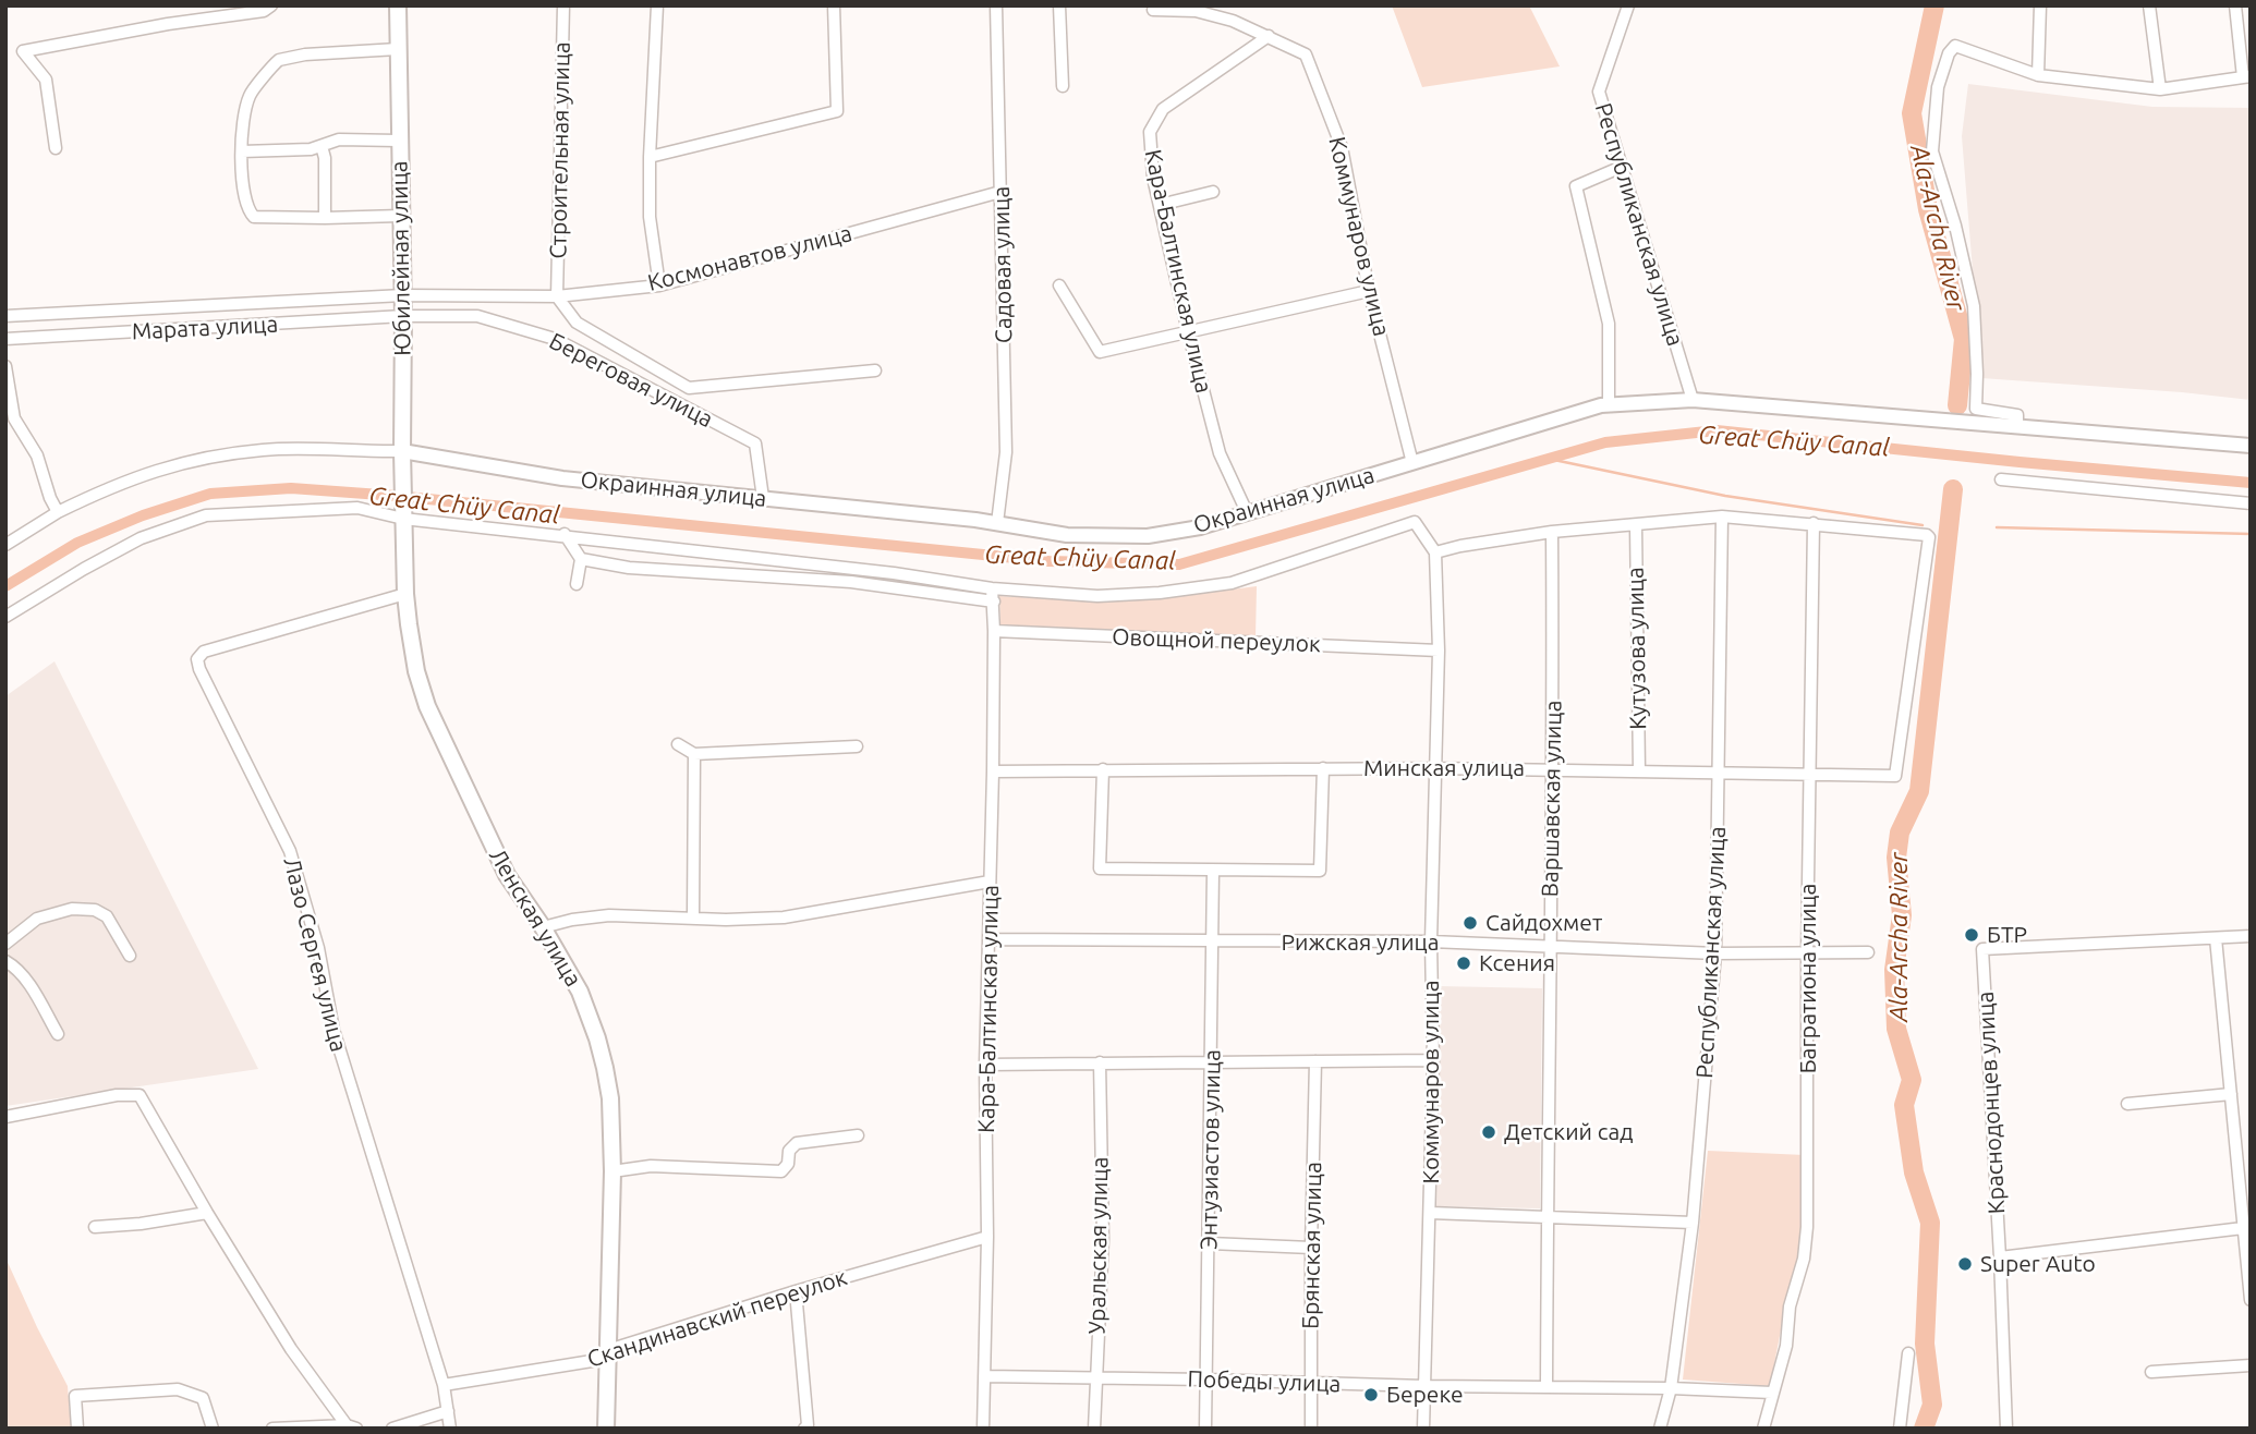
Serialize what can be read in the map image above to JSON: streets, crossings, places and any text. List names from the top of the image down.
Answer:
{
  "streets": {
    "main road": ["Юбилейная улица", "Ленская улица"],
    "street": [
      "Строительная улица",
      "Республиканская улица",
      "Коммунаров улица",
      "Космонавтов улица",
      "Садовая улица",
      "Кара-Балтинская улица",
      "Марата улица",
      "Береговая улица",
      "Окраинная улица",
      "Овощной переулок",
      "Кутузова улица",
      "Минская улица",
      "Варшавская улица",
      "Рижская улица",
      "Лазо Сергея улица",
      "Багратиона улица",
      "Краснодонцев улица",
      "Энтузиастов улица",
      "Уральская улица",
      "Брянская улица",
      "Скандинавский переулок",
      "Победы улица"
    ]
  },
  "crossings": [
    ["Строительная улица", "Космонавтов улица"],
    ["Строительная улица", "Береговая улица"],
    ["Республиканская улица", "Окраинная улица"],
    ["Республиканская улица", "Минская улица"],
    ["Республиканская улица", "Рижская улица"],
    ["Республиканская улица", "Победы улица"],
    ["Коммунаров улица", "Кара-Балтинская улица"],
    ["Коммунаров улица", "Окраинная улица"],
    ["Коммунаров улица", "Овощной переулок"],
    ["Коммунаров улица", "Минская улица"],
    ["Коммунаров улица", "Рижская улица"],
    ["Коммунаров улица", "Победы улица"],
    ["Юбилейная улица", "Космонавтов улица"],
    ["Юбилейная улица", "Марата улица"],
    ["Юбилейная улица", "Береговая улица"],
    ["Юбилейная улица", "Окраинная улица"],
    ["Юбилейная улица", "Ленская улица"],
    ["Космонавтов улица", "Садовая улица"],
    ["Космонавтов улица", "Береговая улица"],
    ["Садовая улица", "Окраинная улица"],
    ["Кара-Балтинская улица", "Окраинная улица"],
    ["Кара-Балтинская улица", "Овощной переулок"],
    ["Кара-Балтинская улица", "Минская улица"],
    ["Кара-Балтинская улица", "Рижская улица"],
    ["Кара-Балтинская улица", "Скандинавский переулок"],
    ["Кара-Балтинская улица", "Победы улица"],
    ["Марата улица", "Береговая улица"],
    ["Береговая улица", "Окраинная улица"],
    ["Кутузова улица", "Минская улица"],
    ["Минская улица", "Варшавская улица"],
    ["Минская улица", "Багратиона улица"],
    ["Варшавская улица", "Рижская улица"],
    ["Варшавская улица", "Победы улица"],
    ["Ленская улица", "Лазо Сергея улица"],
    ["Ленская улица", "Скандинавский переулок"],
    ["Рижская улица", "Багратиона улица"],
    ["Рижская улица", "Энтузиастов улица"],
    ["Лазо Сергея улица", "Скандинавский переулок"],
    ["Багратиона улица", "Победы улица"],
    ["Энтузиастов улица", "Победы улица"],
    ["Уральская улица", "Победы улица"],
    ["Брянская улица", "Победы улица"]
  ],
  "water": ["Ala-Archa River", "Great Chüy Canal"],
  "places": [
    "Сайдохмет",
    "БТР",
    "Ксения",
    "Детский сад",
    "Super Auto",
    "Береке"
  ]
}
